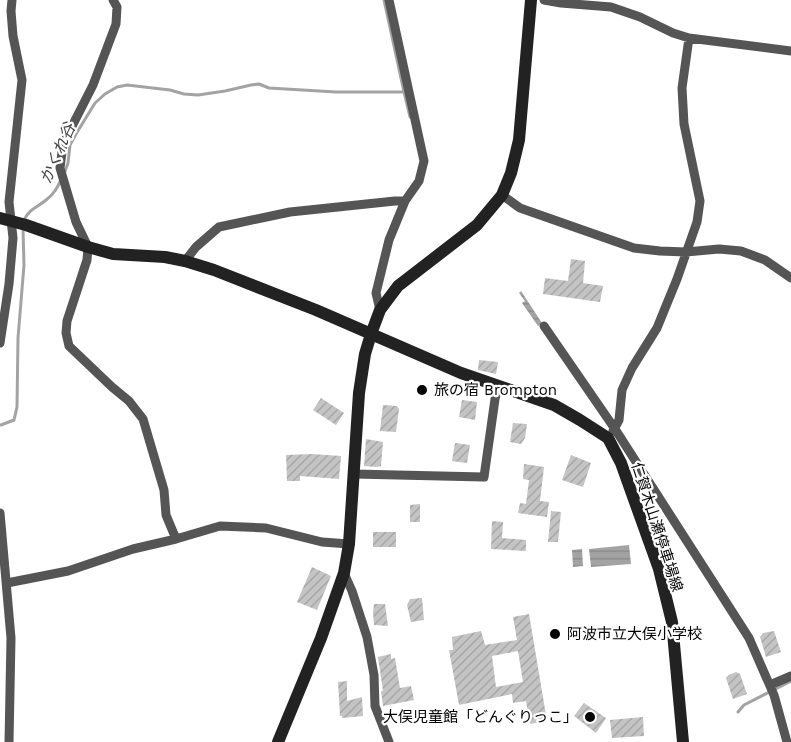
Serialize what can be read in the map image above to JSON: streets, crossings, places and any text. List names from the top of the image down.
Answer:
{
  "streets": {
    "main road": ["仁賀木山瀬停車場線"]
  },
  "water": ["かくれ谷"],
  "places": ["旅の宿 Brompton", "阿波市立大俣小学校", "大俣児童館「どんぐりっこ」"]
}
